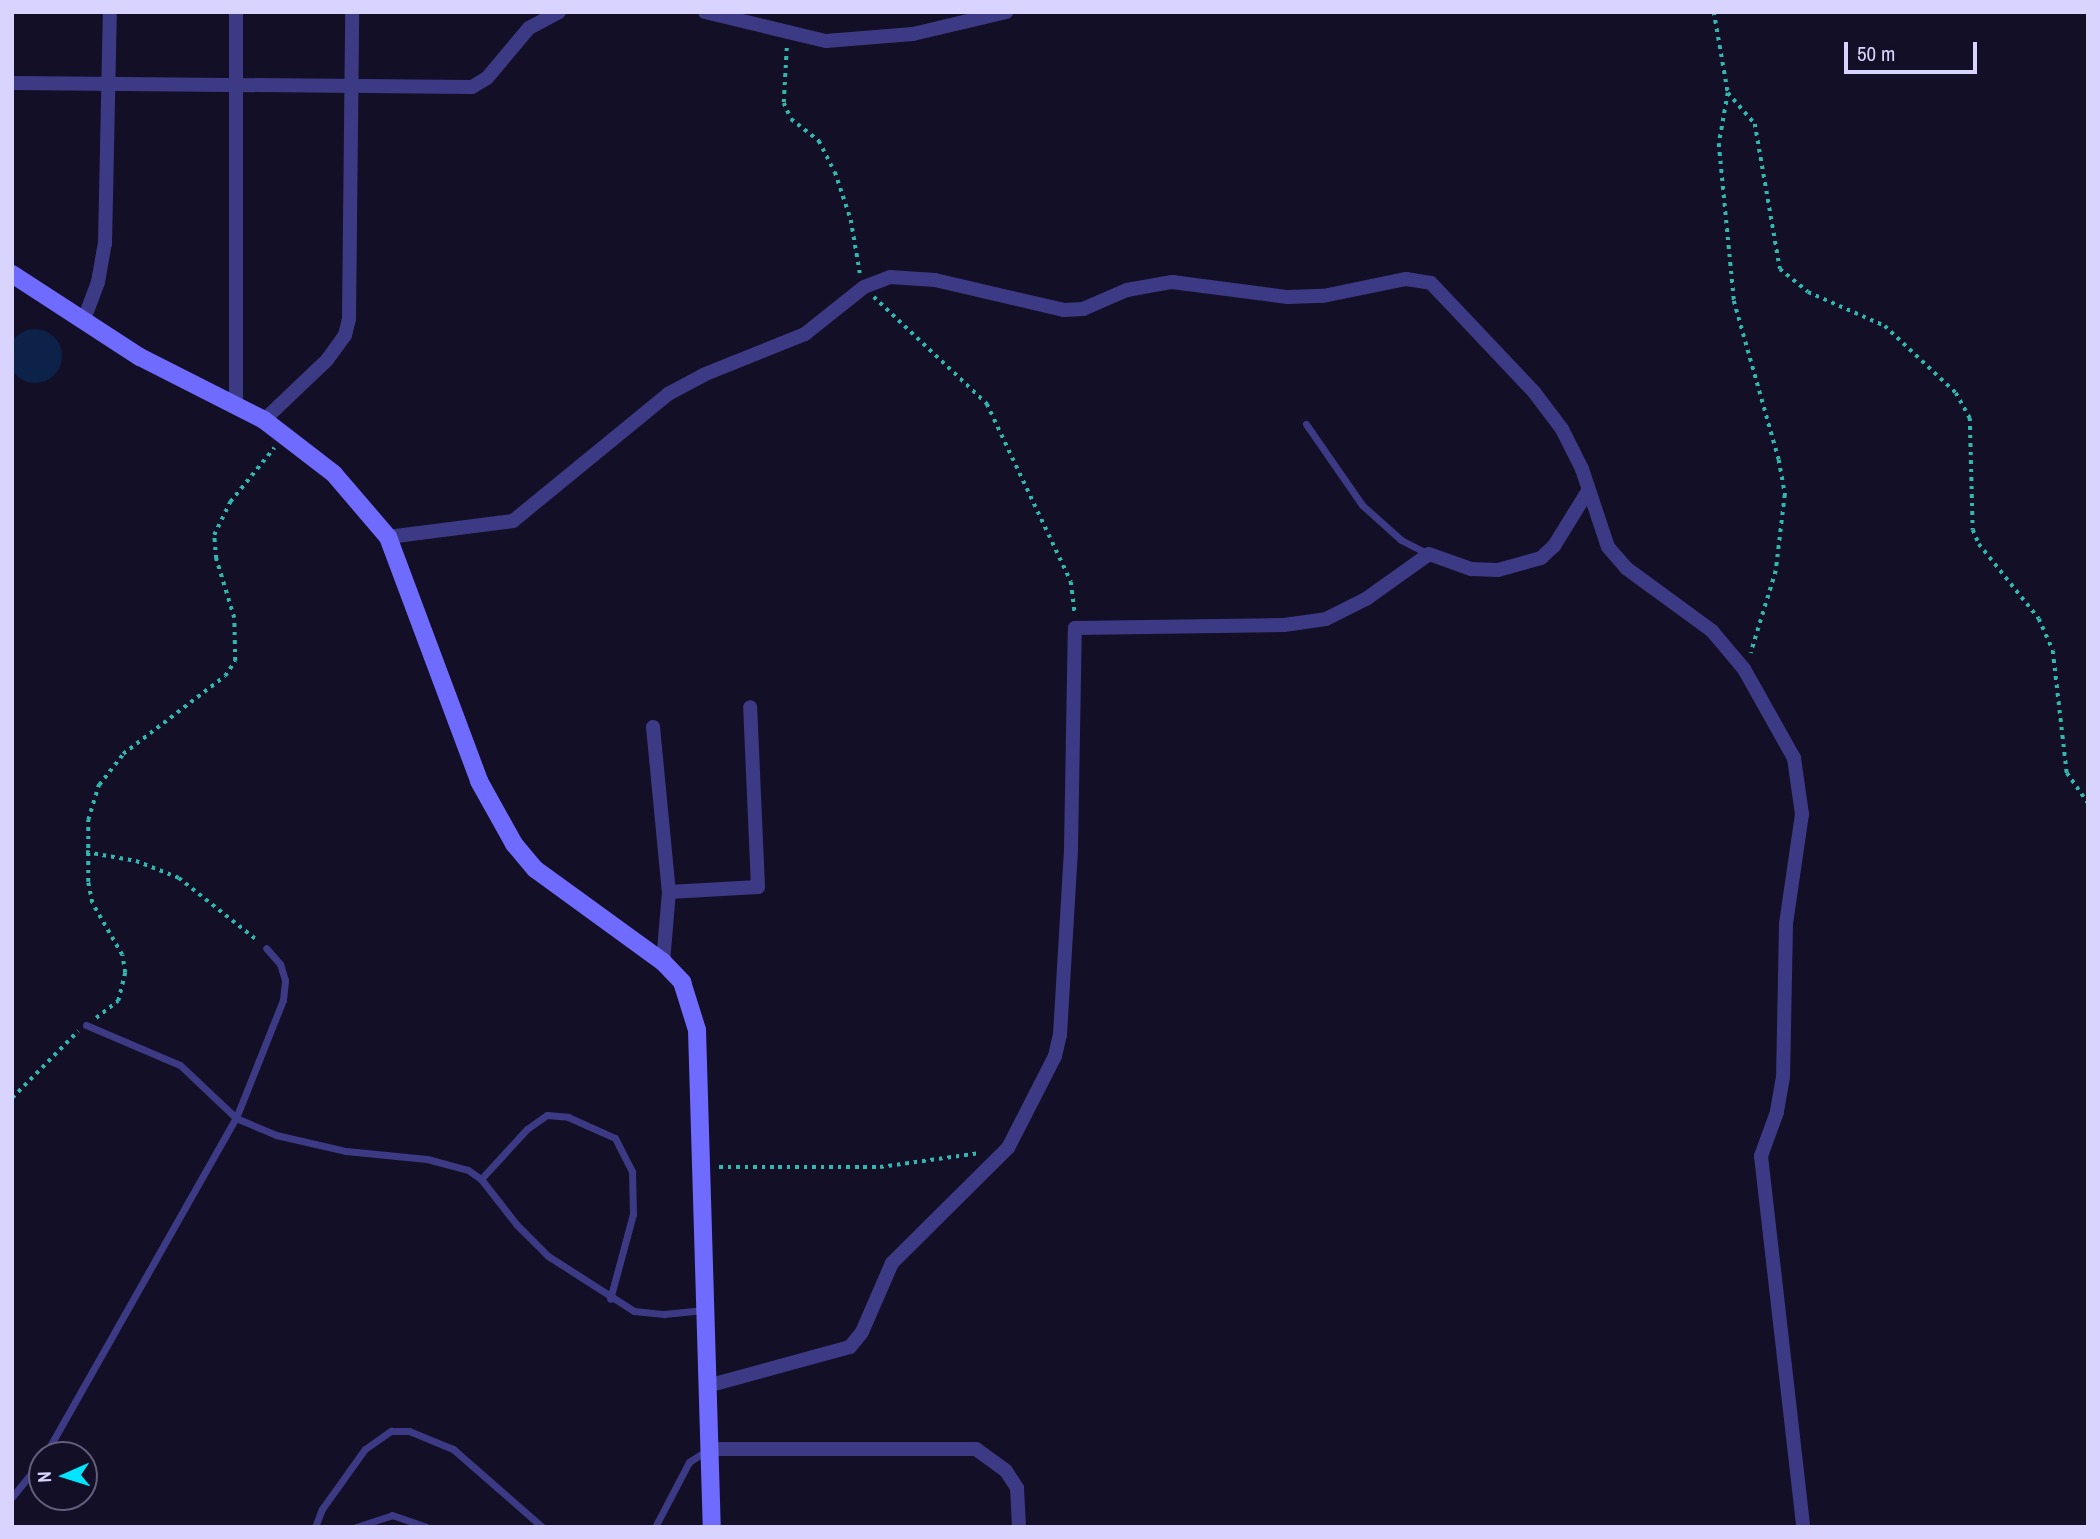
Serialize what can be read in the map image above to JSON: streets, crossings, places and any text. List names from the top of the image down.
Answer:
{
  "scale_bar": "50 m",
  "north": "left"
}
